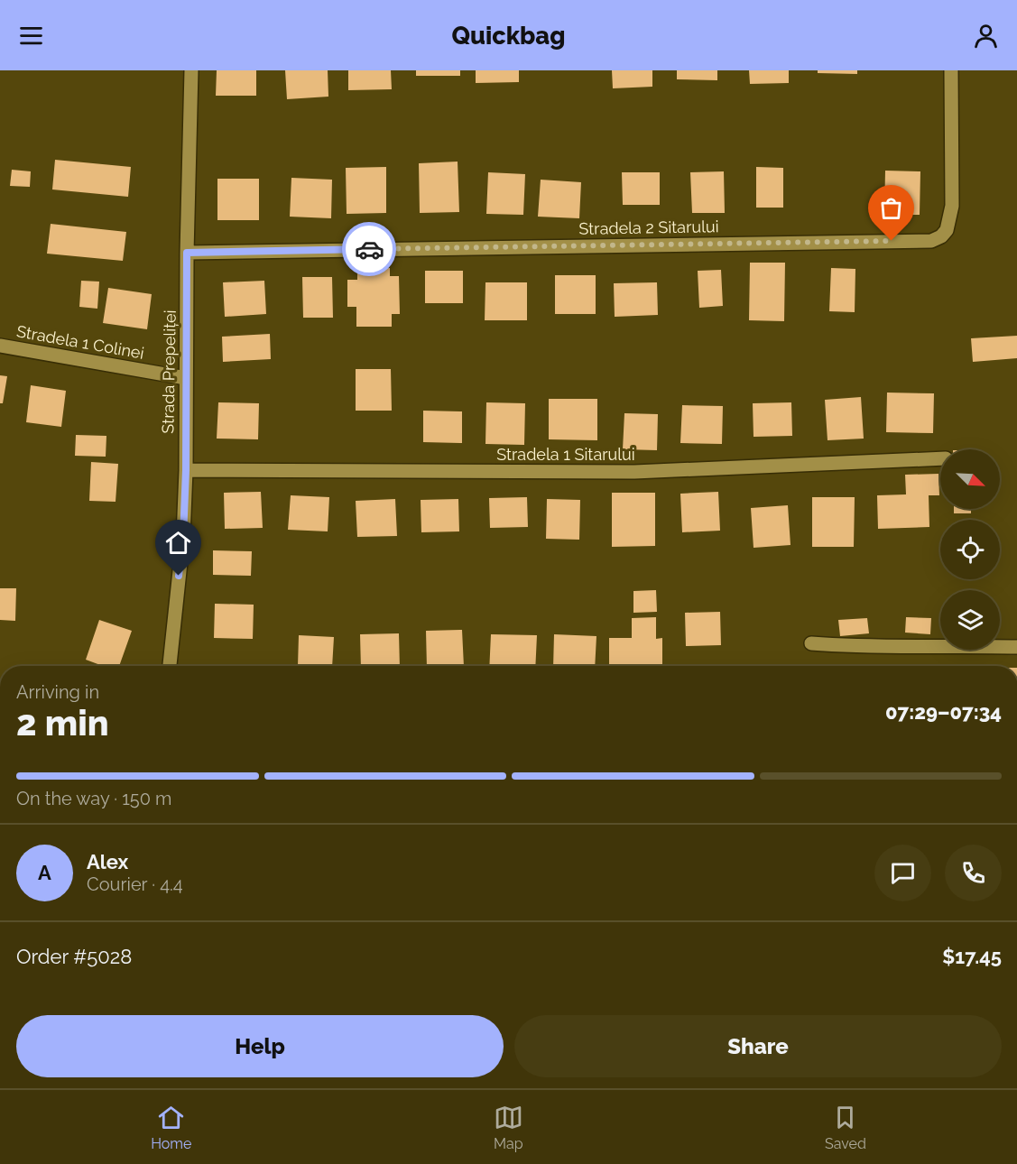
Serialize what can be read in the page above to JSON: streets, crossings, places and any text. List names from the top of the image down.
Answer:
{
  "streets": {
    "street": [
      "Stradela 2 Sitarului",
      "Stradela 1 Colinei",
      "Strada Prepeliței",
      "Stradela 1 Sitarului"
    ]
  },
  "crossings": [
    ["Stradela 2 Sitarului", "Strada Prepeliței"],
    ["Stradela 1 Colinei", "Strada Prepeliței"],
    ["Strada Prepeliței", "Stradela 1 Sitarului"]
  ],
  "north": "bottom right",
  "page": {
    "header": "Quickbag",
    "heading": ["2 min", "Arriving in", "07:29–07:34"],
    "panel": [
      "Alex",
      "Courier · 4.4",
      "Order #5028",
      "$17.45"
    ],
    "bar": "On the way · 150 m",
    "round": "A",
    "buttons": ["Help", "Share"],
    "tabs": ["Home", "Map", "Saved"]
  }
}
